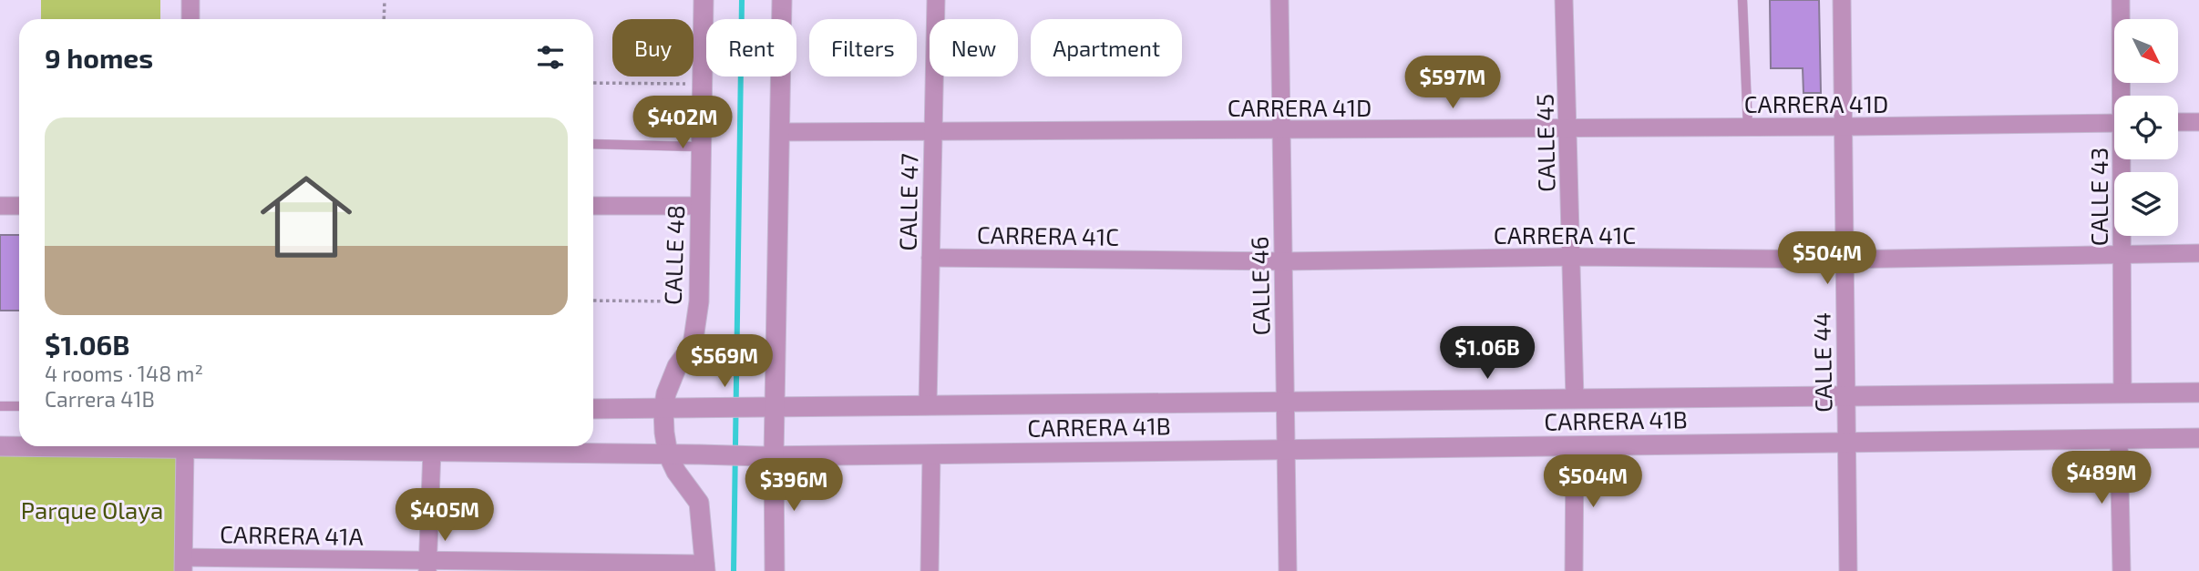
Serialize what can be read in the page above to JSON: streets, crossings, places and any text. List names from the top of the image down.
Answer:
{
  "streets": {
    "street": [
      "CARRERA 41D",
      "CALLE 45",
      "CALLE 43",
      "CALLE 47",
      "CARRERA 41C",
      "CALLE 48",
      "CALLE 46",
      "CALLE 44",
      "CARRERA 41B",
      "CARRERA 41A"
    ]
  },
  "crossings": [
    ["CARRERA 41D", "CALLE 45"],
    ["CARRERA 41D", "CALLE 47"],
    ["CARRERA 41D", "CALLE 46"],
    ["CARRERA 41D", "CALLE 44"],
    ["CALLE 45", "CARRERA 41C"],
    ["CALLE 45", "CARRERA 41B"],
    ["CALLE 43", "CARRERA 41C"],
    ["CALLE 43", "CARRERA 41B"],
    ["CALLE 47", "CARRERA 41C"],
    ["CALLE 47", "CARRERA 41B"],
    ["CARRERA 41C", "CALLE 46"],
    ["CARRERA 41C", "CALLE 44"],
    ["CALLE 48", "CARRERA 41B"],
    ["CALLE 48", "CARRERA 41A"],
    ["CALLE 46", "CARRERA 41B"],
    ["CALLE 44", "CARRERA 41B"]
  ],
  "parks": ["Parque Olaya"],
  "north": "bottom right",
  "page": {
    "chip": [
      "Buy",
      "Rent",
      "Filters",
      "New",
      "Apartment"
    ],
    "heading": "9 homes",
    "price": [
      "$597M",
      "$402M",
      "$504M",
      "$1.06B",
      "$569M",
      "$489M",
      "$504M",
      "$396M",
      "$405M"
    ],
    "list": [
      {
        "name": "$1.06B",
        "note": "4 rooms · 148 m² · Carrera 41B"
      }
    ]
  }
}
